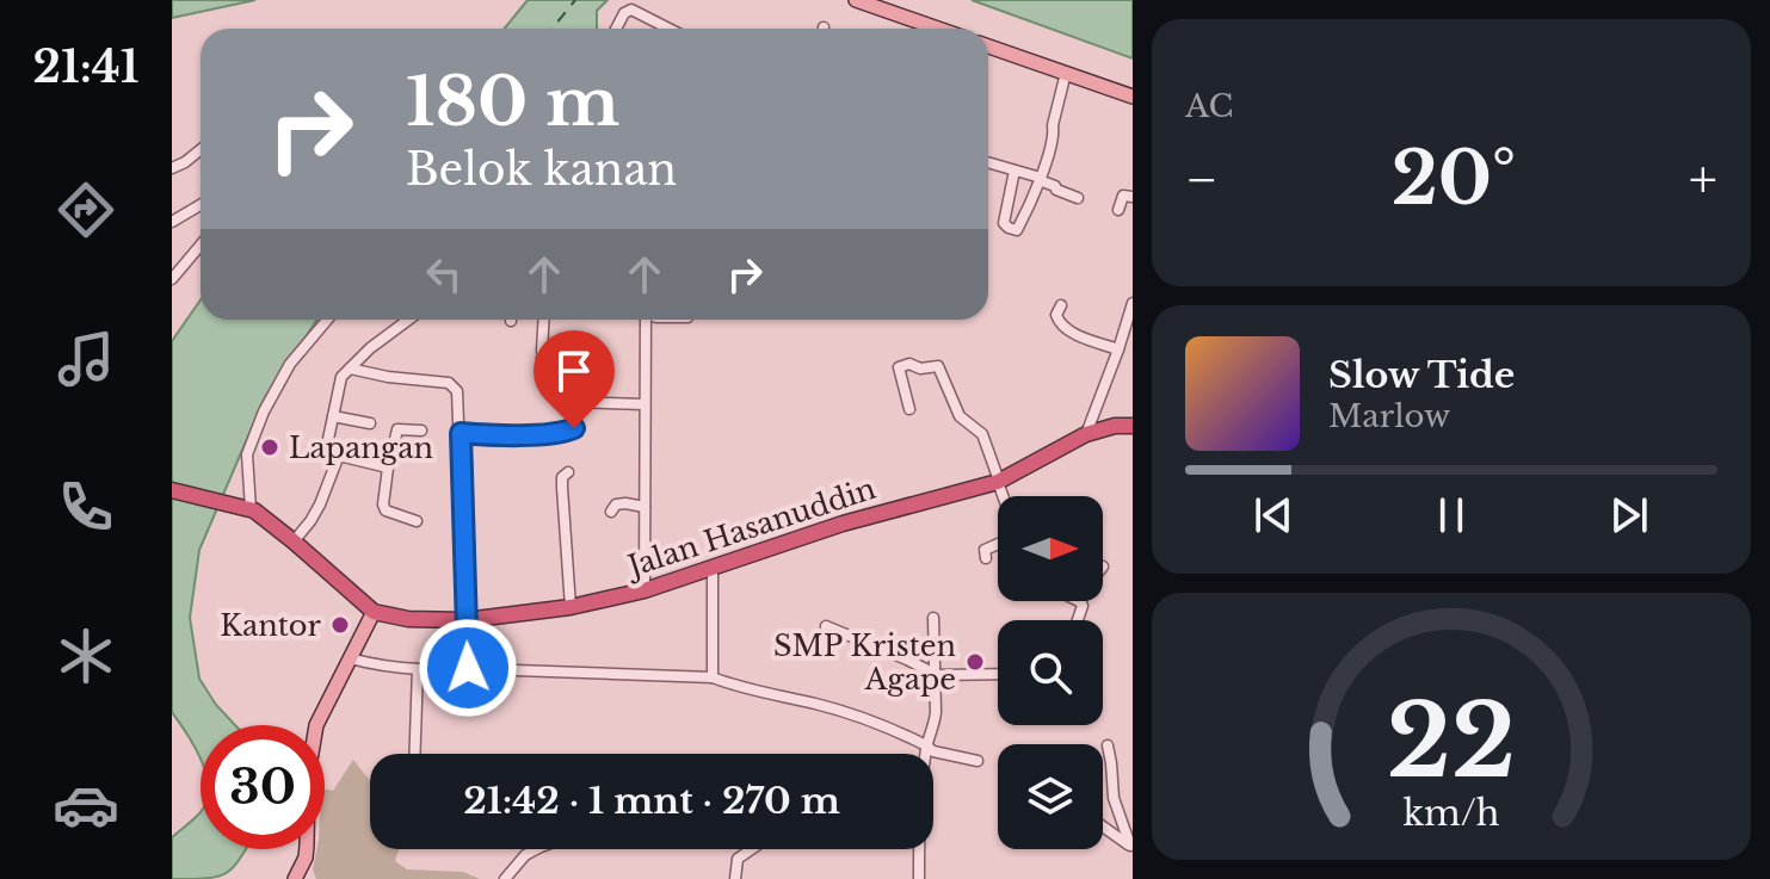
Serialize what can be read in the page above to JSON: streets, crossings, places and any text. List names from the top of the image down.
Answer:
{
  "streets": {
    "highway": ["Jalan Hasanuddin"]
  },
  "places": ["Lapangan", "Kantor", "SMP Kristen Agape"],
  "north": "right",
  "page": {
    "tabs": "21:41",
    "tile": "AC",
    "turn": ["180 m", "Belok kanan"],
    "heat": ["−", "20°", "+"],
    "song": ["Slow Tide", "Marlow"],
    "limit": "30",
    "trip": "21:42 · 1 mnt · 270 m",
    "gauge": ["22", "km/h"]
  }
}
